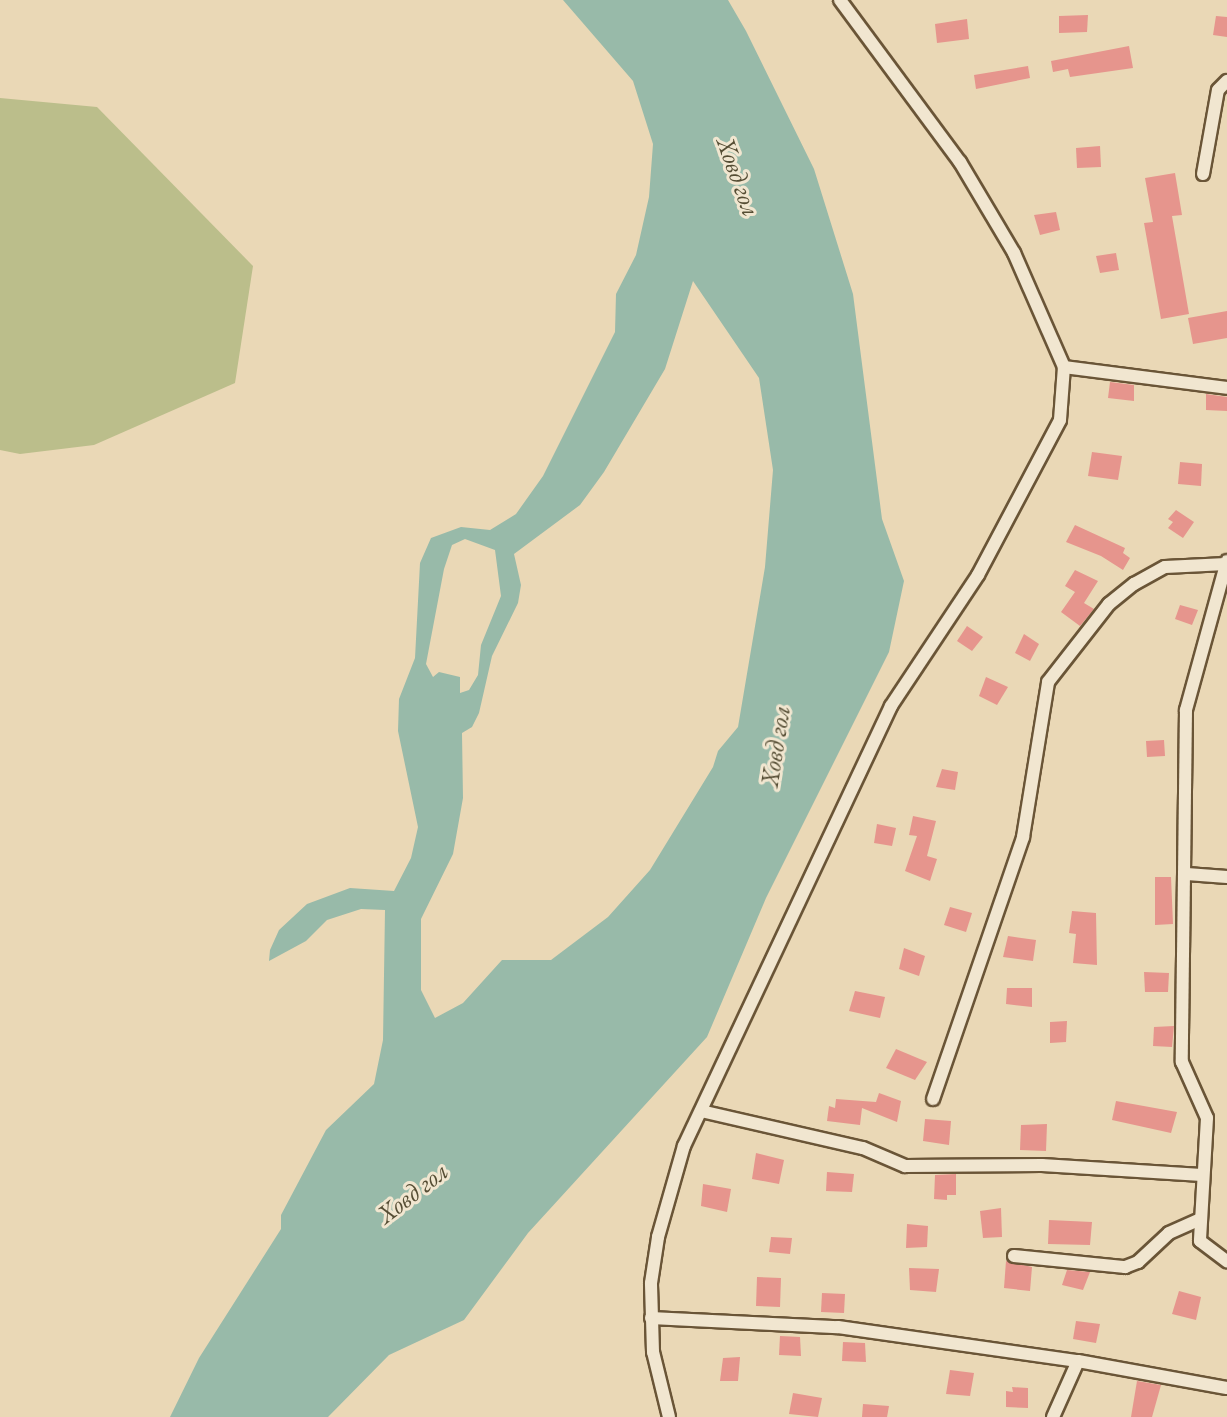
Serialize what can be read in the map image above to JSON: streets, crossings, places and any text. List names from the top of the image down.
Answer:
{
  "water": ["Ховд гол"]
}
